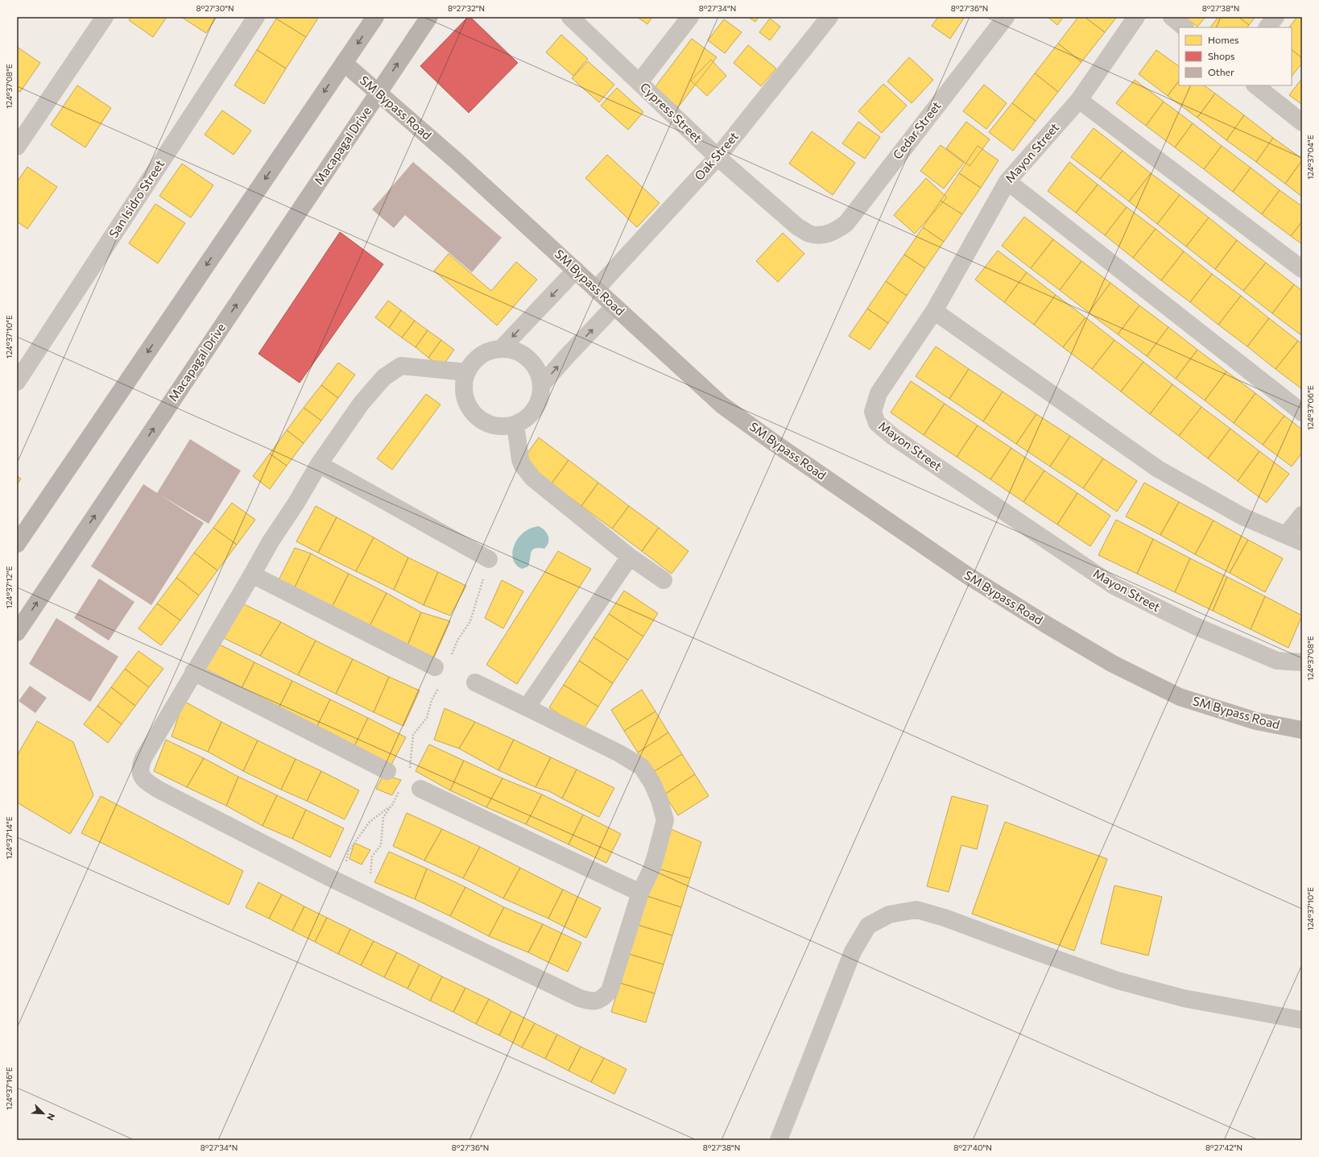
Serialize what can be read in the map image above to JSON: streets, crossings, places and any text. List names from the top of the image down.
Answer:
{
  "streets": {
    "main road": ["Macapagal Drive"],
    "street": [
      "SM Bypass Road",
      "Cypress Street",
      "Cedar Street",
      "Mayon Street",
      "Oak Street",
      "San Isidro Street"
    ]
  },
  "crossings": [
    ["SM Bypass Road", "Macapagal Drive"],
    ["SM Bypass Road", "Oak Street"],
    ["Cypress Street", "Cedar Street"],
    ["Cypress Street", "Oak Street"]
  ],
  "legend": ["Homes", "Shops", "Other"],
  "north": "bottom right",
  "coordinates": [
    "8°27'30\"N",
    "8°27'32\"N",
    "8°27'34\"N",
    "8°27'36\"N",
    "8°27'38\"N",
    "124°37'08\"E",
    "124°37'04\"E",
    "124°37'10\"E",
    "124°37'06\"E",
    "124°37'12\"E",
    "124°37'14\"E",
    "124°37'16\"E",
    "8°27'40\"N",
    "8°27'42\"N"
  ]
}
